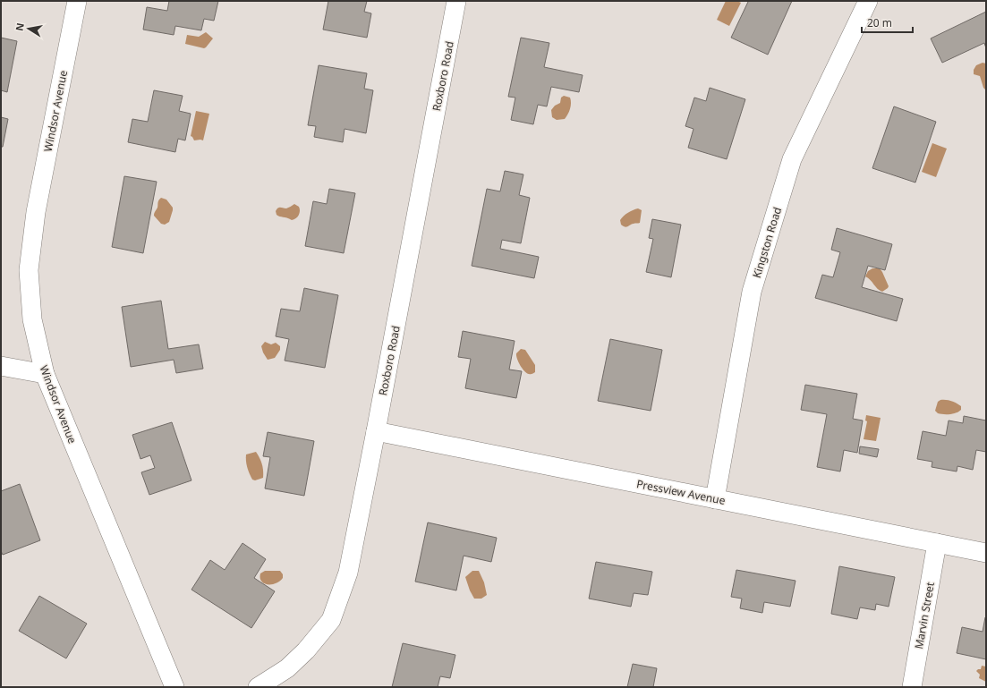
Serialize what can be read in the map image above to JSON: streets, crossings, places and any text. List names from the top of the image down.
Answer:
{
  "streets": {
    "street": [
      "Roxboro Road",
      "Windsor Avenue",
      "Kingston Road",
      "Pressview Avenue",
      "Marvin Street"
    ]
  },
  "crossings": [
    ["Roxboro Road", "Pressview Avenue"],
    ["Kingston Road", "Pressview Avenue"],
    ["Pressview Avenue", "Marvin Street"]
  ],
  "scale_bar": "20 m",
  "north": "left"
}
